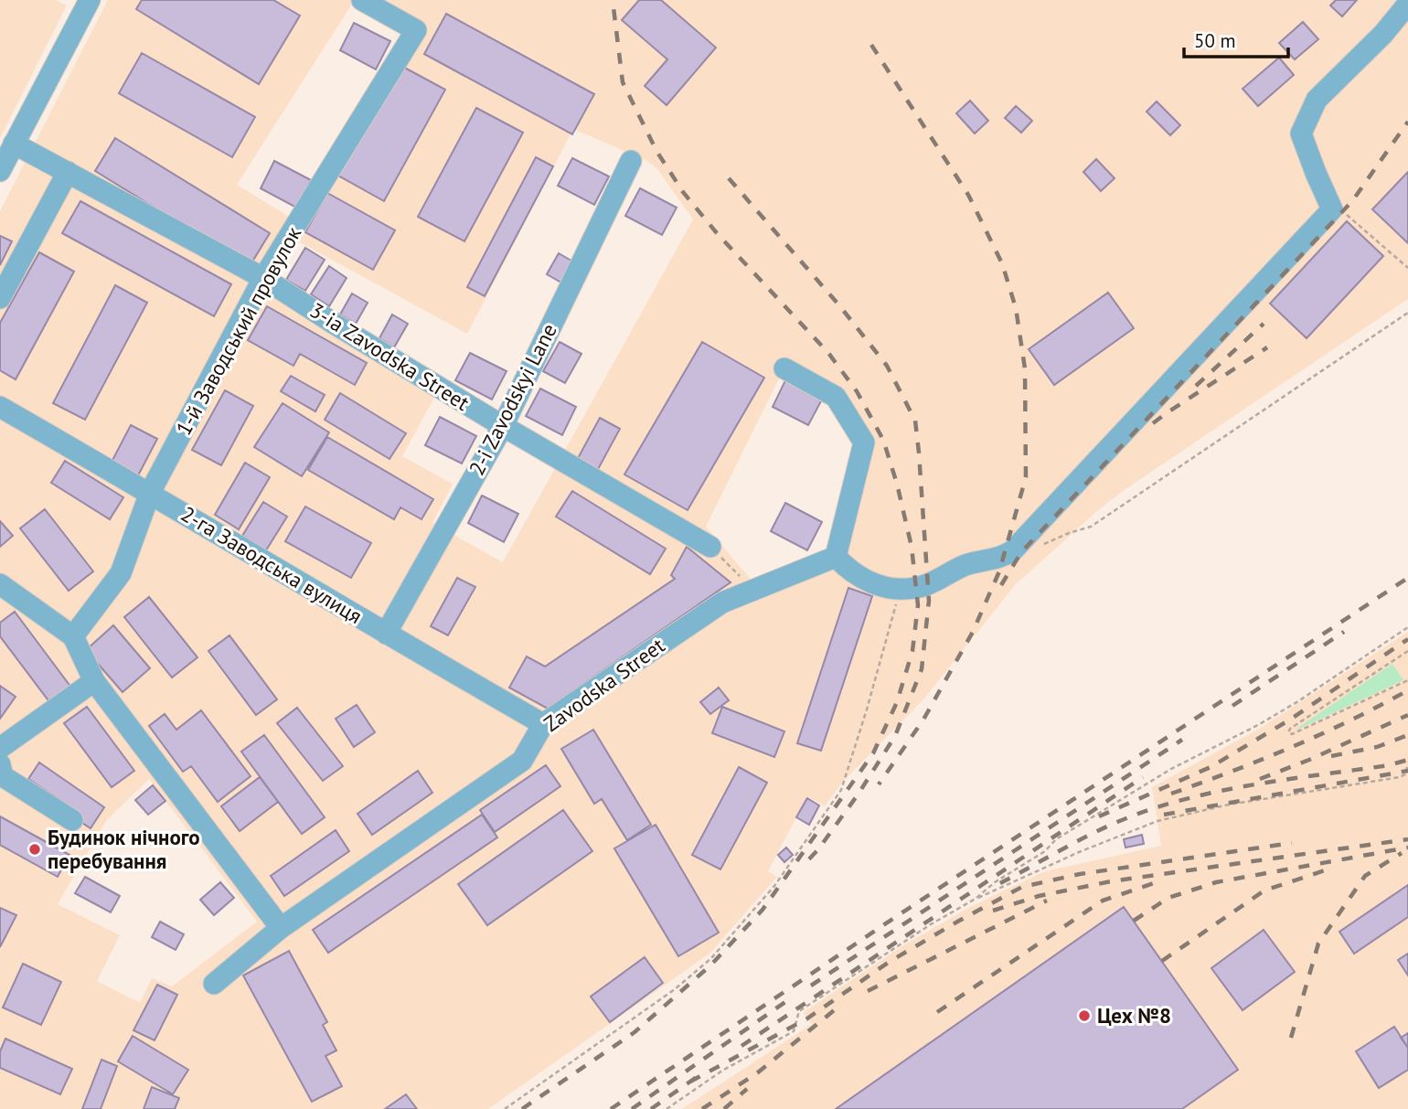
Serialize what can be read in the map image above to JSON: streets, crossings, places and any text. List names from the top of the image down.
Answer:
{
  "streets": {
    "street": [
      "1-й Заводський провулок",
      "3-ia Zavodska Street",
      "2-i Zavodskyi Lane",
      "2-га Заводська вулиця",
      "Zavodska Street"
    ]
  },
  "crossings": [
    ["1-й Заводський провулок", "3-ia Zavodska Street"],
    ["1-й Заводський провулок", "2-га Заводська вулиця"],
    ["3-ia Zavodska Street", "2-i Zavodskyi Lane"],
    ["2-i Zavodskyi Lane", "2-га Заводська вулиця"],
    ["2-га Заводська вулиця", "Zavodska Street"]
  ],
  "places": ["Будинок нічного перебування", "Цех №8"],
  "scale_bar": "50 m"
}
